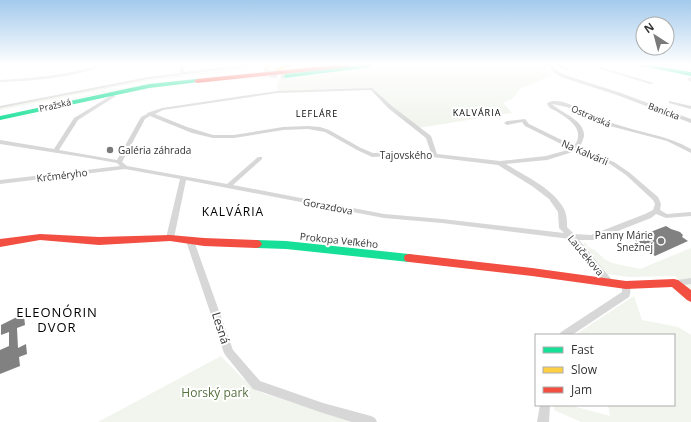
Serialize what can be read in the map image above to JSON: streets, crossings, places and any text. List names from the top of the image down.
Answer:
{
  "streets": {
    "main road": ["Pražská", "Prokopa Veľkého"],
    "street": [
      "Banícka",
      "Ostravská",
      "Na Kalvárii",
      "Tajovského",
      "Krčméryho",
      "Gorazdova",
      "Laučekova",
      "Lesná"
    ]
  },
  "crossings": [
    ["Ostravská", "Na Kalvárii"],
    ["Ostravská", "Tajovského"],
    ["Na Kalvárii", "Tajovského"],
    ["Na Kalvárii", "Gorazdova"],
    ["Tajovského", "Laučekova"],
    ["Krčméryho", "Gorazdova"],
    ["Gorazdova", "Laučekova"],
    ["Prokopa Veľkého", "Laučekova"],
    ["Prokopa Veľkého", "Lesná"]
  ],
  "districts": [
    "KALVÁRIA",
    "LEFLÁRE",
    "KALVÁRIA",
    "ELEONÓRIN DVOR"
  ],
  "parks": ["Horský park"],
  "places": ["Galéria záhrada", "Panny Márie Snežnej"],
  "legend": ["Fast", "Slow", "Jam"],
  "north": "top left"
}
